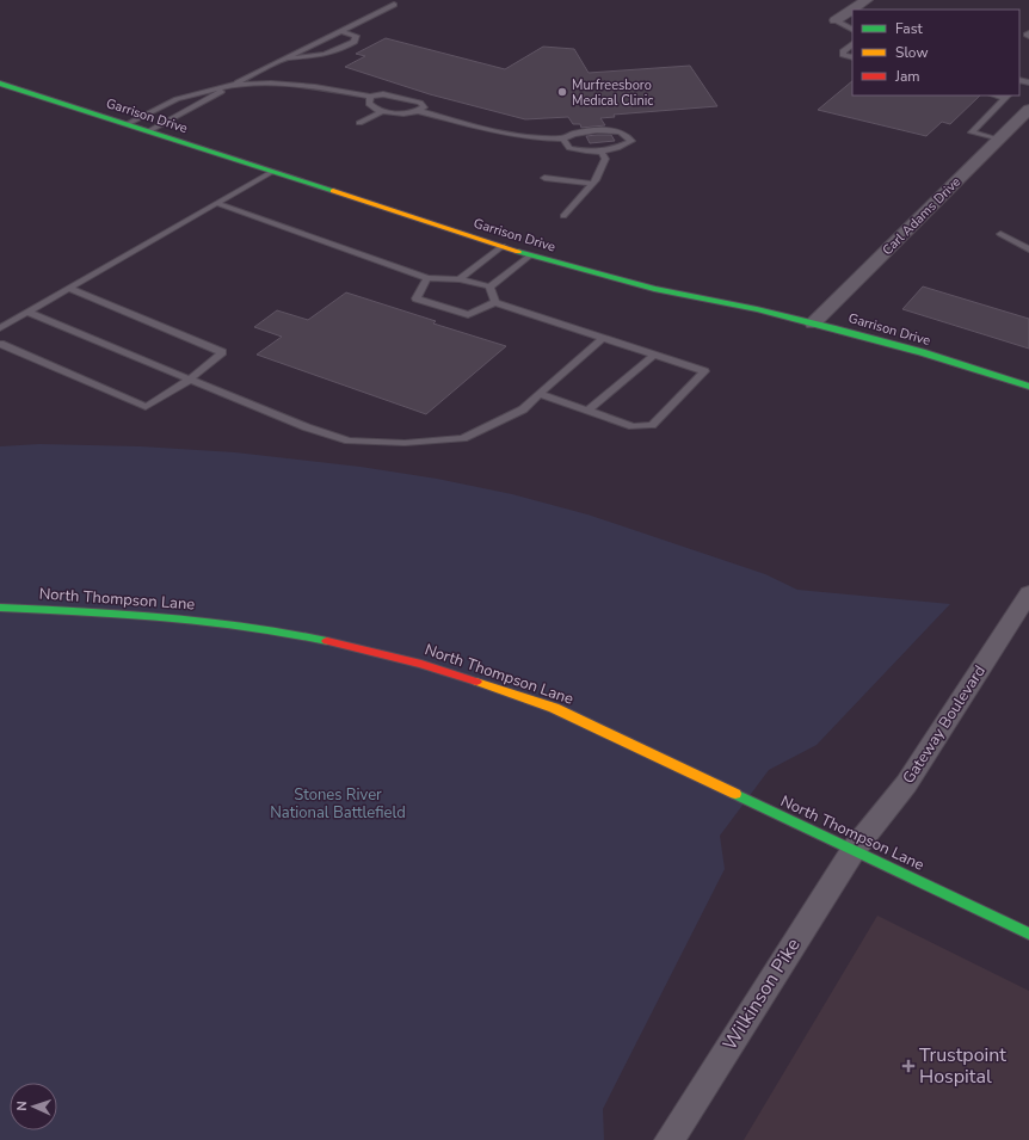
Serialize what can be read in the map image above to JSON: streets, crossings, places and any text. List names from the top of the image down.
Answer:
{
  "streets": {
    "street": [
      "Garrison Drive",
      "Carl Adams Drive",
      "North Thompson Lane",
      "Gateway Boulevard",
      "Wilkinson Pike"
    ]
  },
  "crossings": [
    ["Garrison Drive", "Carl Adams Drive"],
    ["North Thompson Lane", "Gateway Boulevard"],
    ["North Thompson Lane", "Wilkinson Pike"],
    ["Gateway Boulevard", "Wilkinson Pike"]
  ],
  "parks": ["Stones River National Battlefield"],
  "places": {
    "other": ["Murfreesboro Medical Clinic"],
    "health": ["Trustpoint Hospital"]
  },
  "legend": ["Fast", "Slow", "Jam"],
  "north": "left"
}
